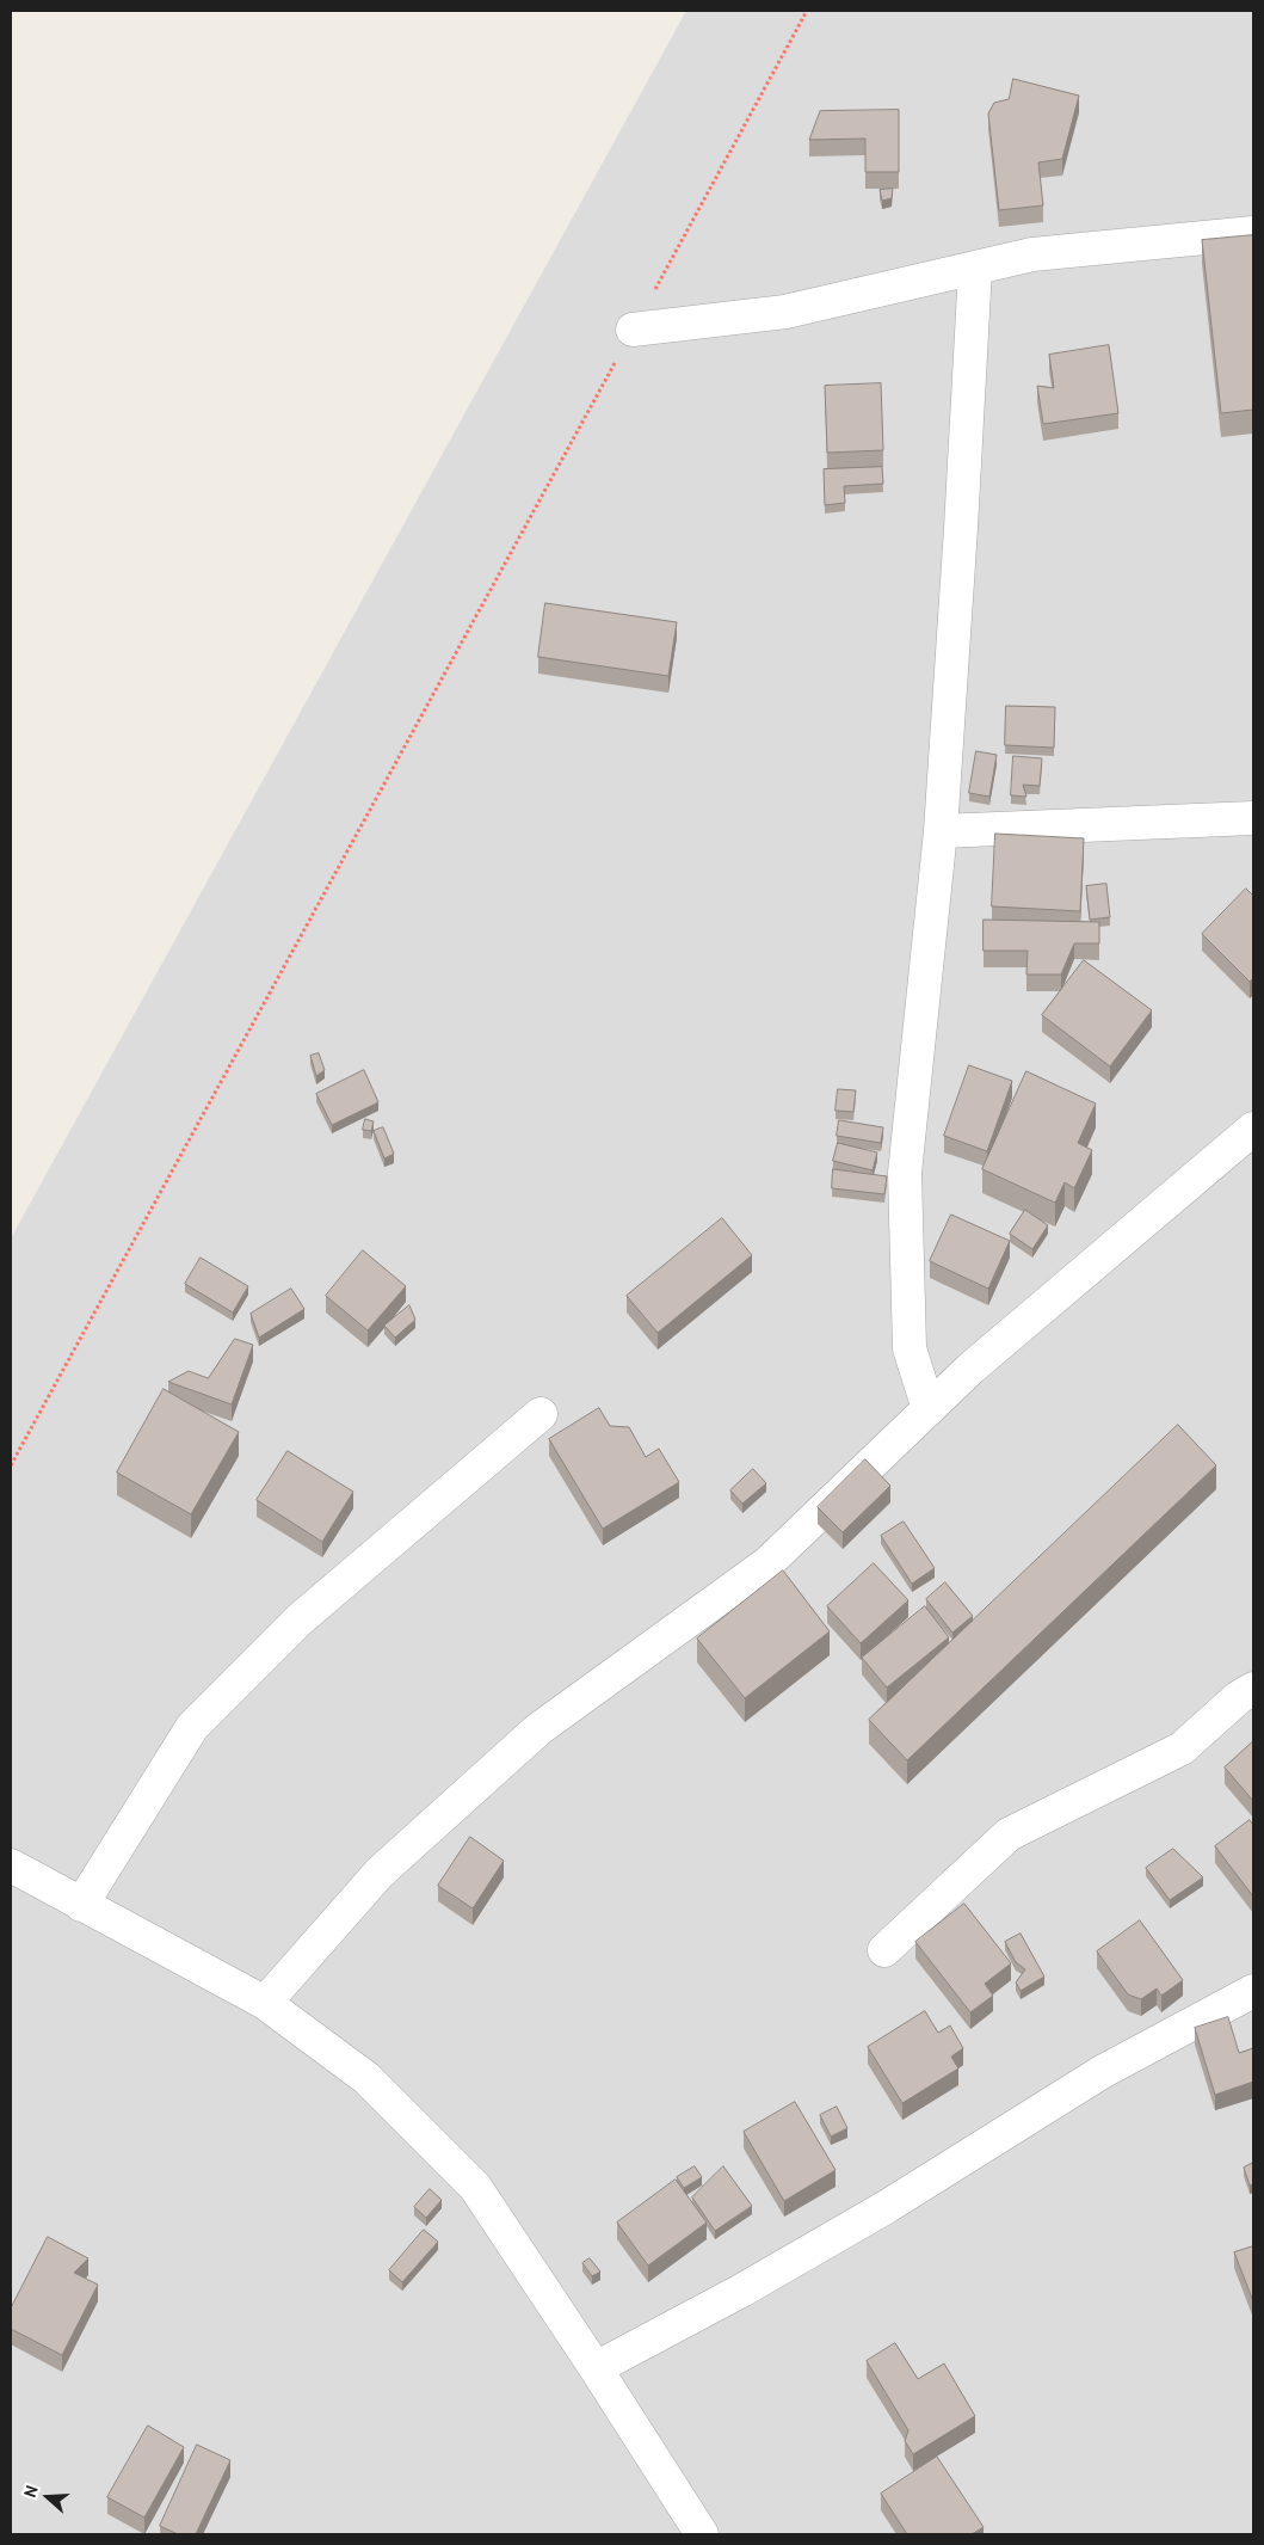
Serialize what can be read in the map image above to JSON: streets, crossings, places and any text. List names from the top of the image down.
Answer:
{
  "north": "left"
}
